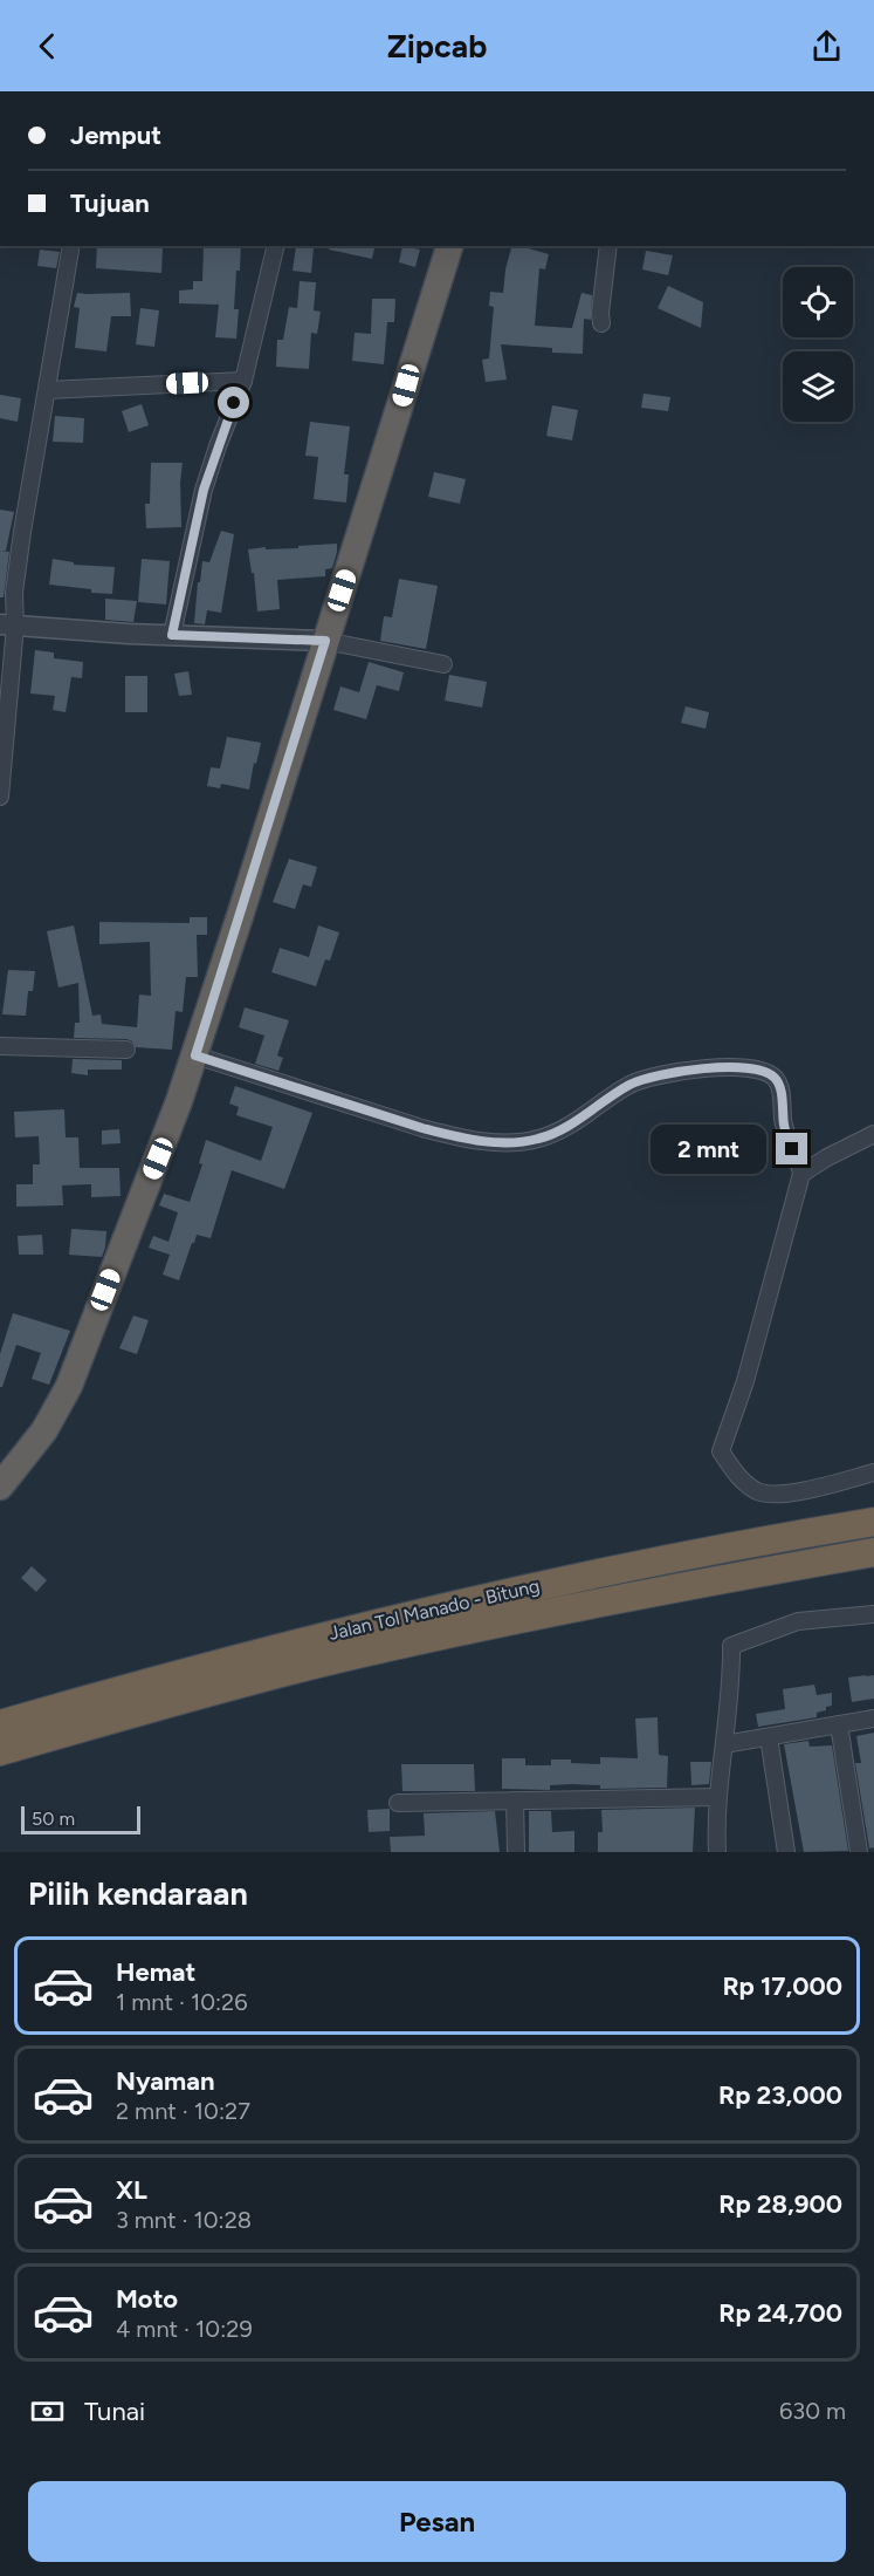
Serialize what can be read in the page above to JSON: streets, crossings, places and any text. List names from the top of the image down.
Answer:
{
  "streets": {
    "highway": ["Jalan Tol Manado - Bitung"]
  },
  "scale_bar": "50 m",
  "page": {
    "header": "Zipcab",
    "banner": ["Jemput", "Tujuan"],
    "bubble": "2 mnt",
    "scale": "50 m",
    "heading": "Pilih kendaraan",
    "list": [
      {
        "name": "Hemat",
        "note": "1 mnt · 10:26",
        "value": "Rp 17,000"
      },
      {
        "name": "Nyaman",
        "note": "2 mnt · 10:27",
        "value": "Rp 23,000"
      },
      {
        "name": "XL",
        "note": "3 mnt · 10:28",
        "value": "Rp 28,900"
      },
      {
        "name": "Moto",
        "note": "4 mnt · 10:29",
        "value": "Rp 24,700"
      }
    ],
    "pay": ["Tunai", "630 m"],
    "buttons": "Pesan"
  }
}
